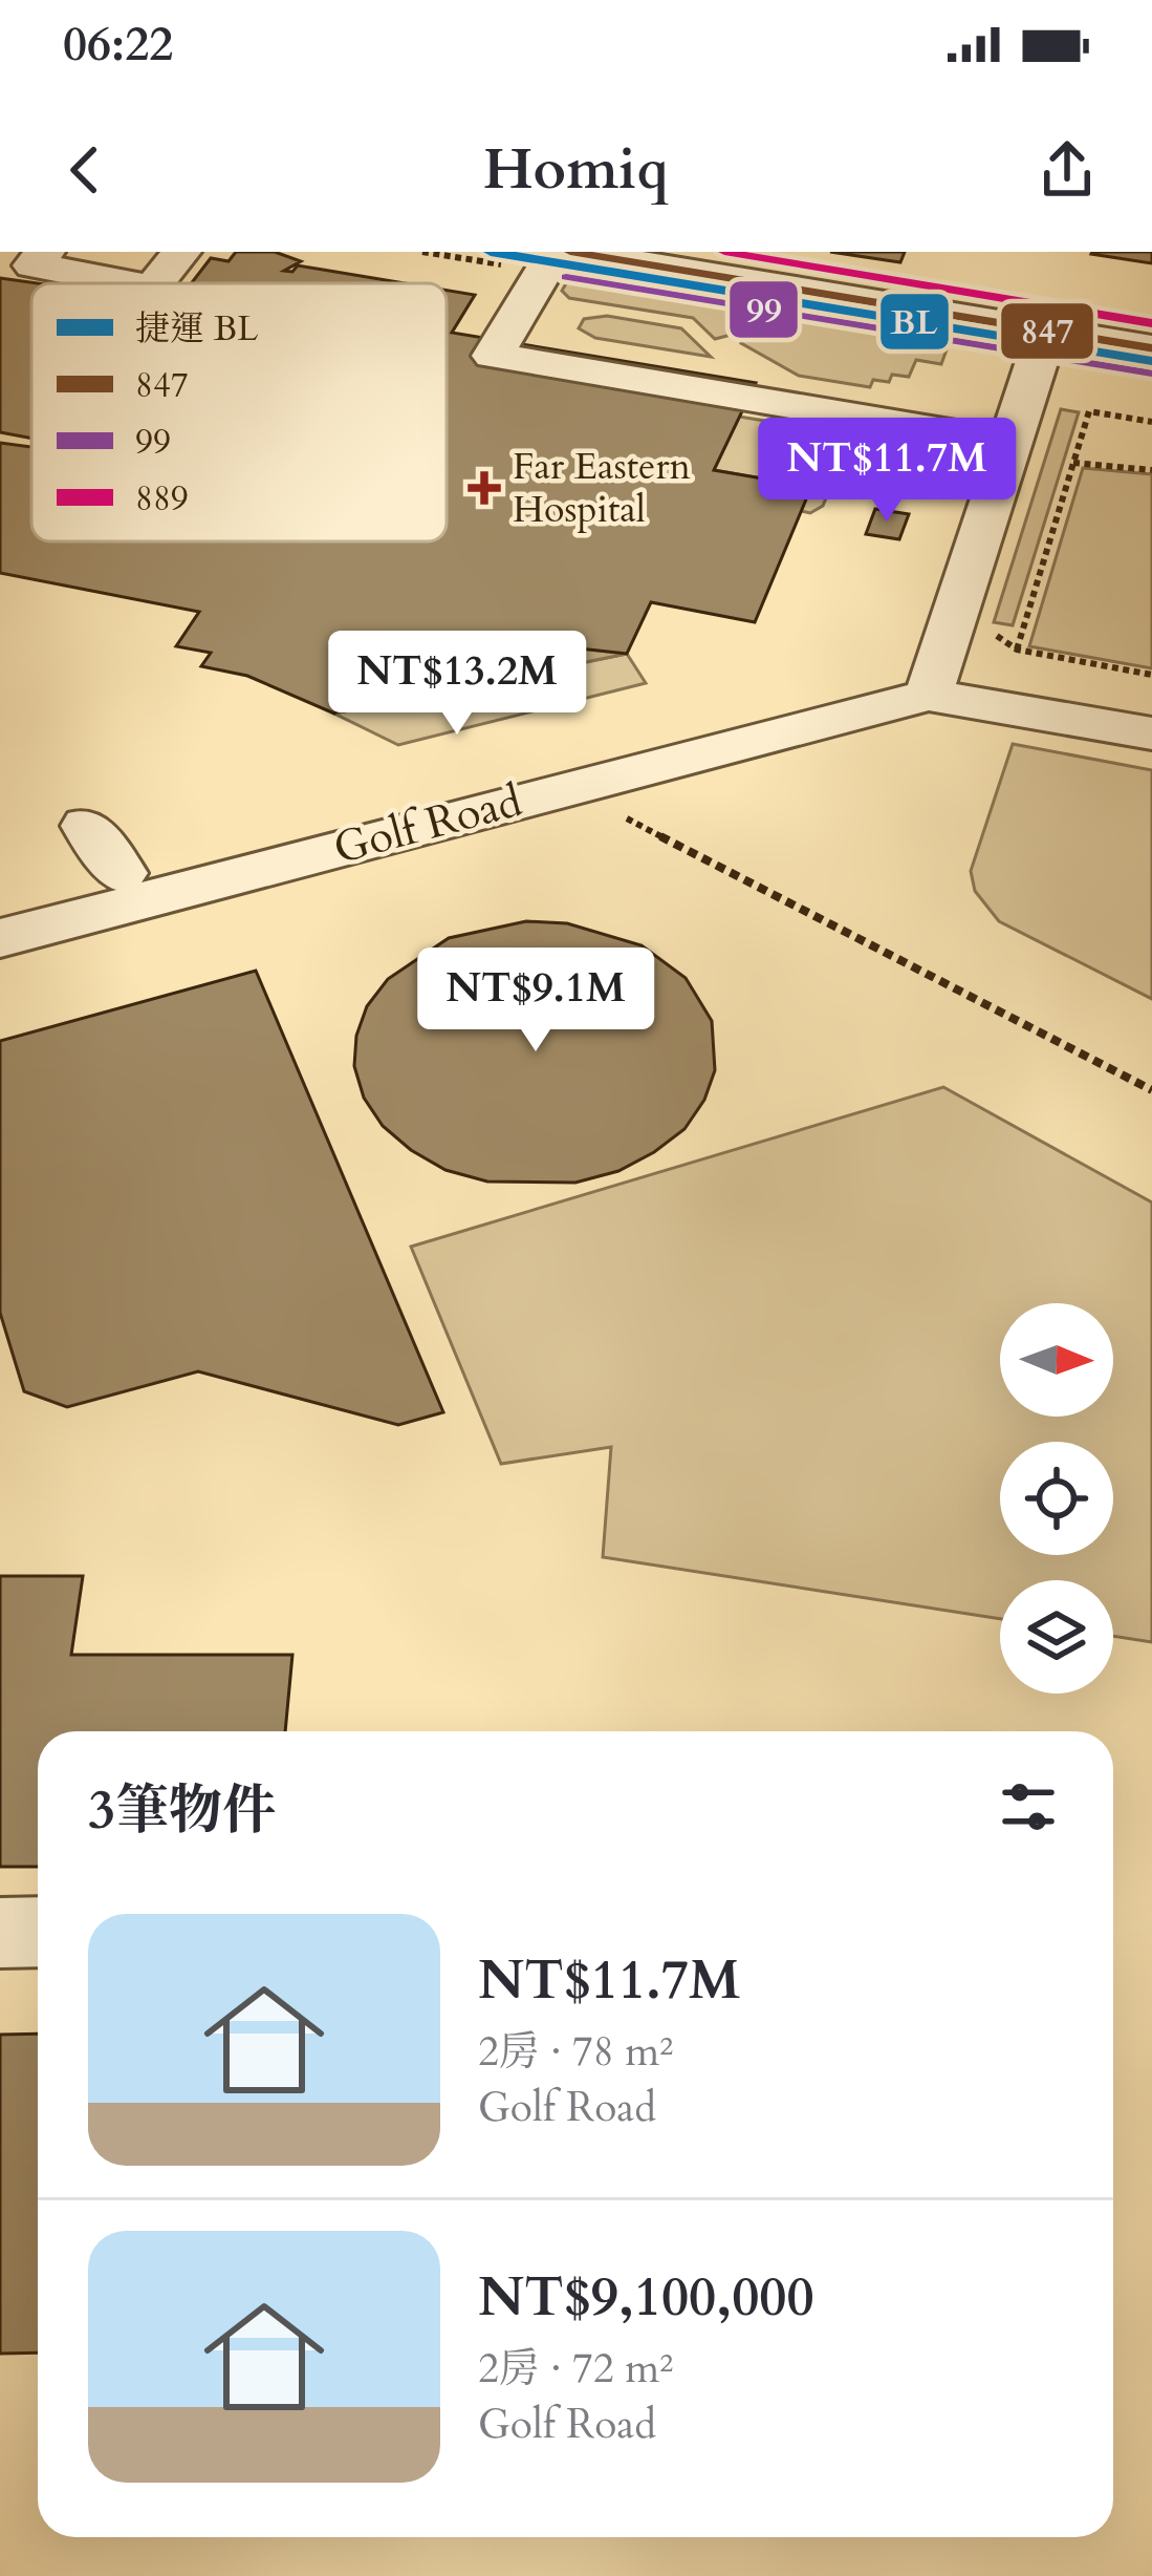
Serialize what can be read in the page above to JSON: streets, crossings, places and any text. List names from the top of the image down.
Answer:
{
  "streets": {
    "street": ["Golf Road"]
  },
  "places": {
    "health": ["Far Eastern Hospital"]
  },
  "lines": [
    "metro line BL",
    "transit line 847",
    "transit line 889",
    "transit line 99"
  ],
  "legend": [
    "捷運 BL",
    "847",
    "99",
    "889"
  ],
  "north": "right",
  "page": {
    "status": "06:22",
    "header": "Homiq",
    "price": ["NT$11.7M", "NT$13.2M", "NT$9.1M"],
    "heading": "3筆物件",
    "list": [
      {
        "name": "NT$11.7M",
        "note": "2房 · 78 m² · Golf Road"
      },
      {
        "name": "NT$9,100,000",
        "note": "2房 · 72 m² · Golf Road"
      }
    ]
  }
}
